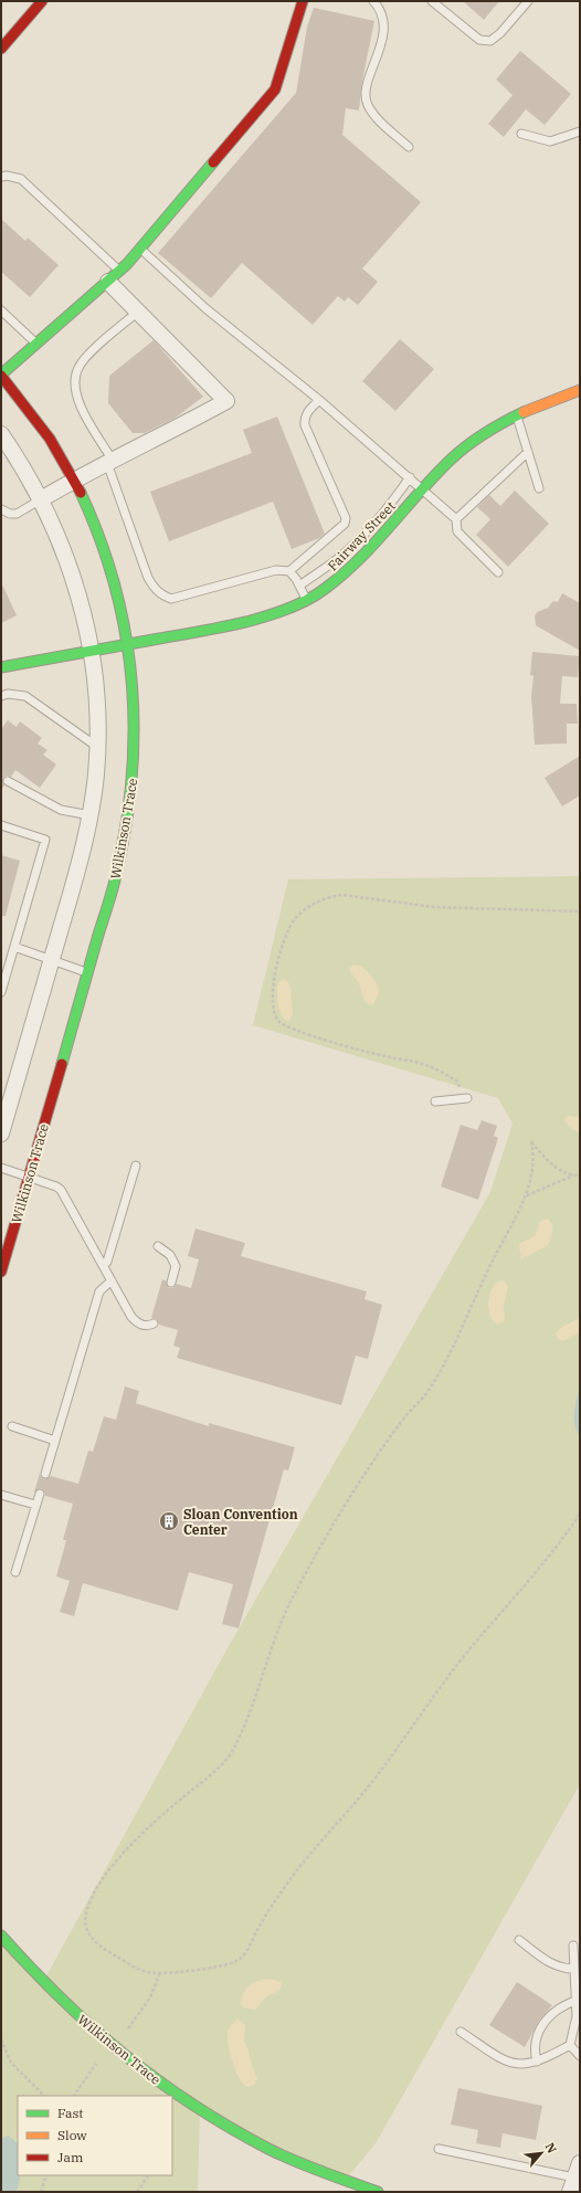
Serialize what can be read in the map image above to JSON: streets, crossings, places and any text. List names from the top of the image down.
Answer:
{
  "streets": {
    "street": ["Fairway Street", "Wilkinson Trace"]
  },
  "crossings": [
    ["Fairway Street", "Wilkinson Trace"]
  ],
  "places": {
    "building": ["Sloan Convention Center"]
  },
  "legend": ["Fast", "Slow", "Jam"],
  "north": "top right"
}
